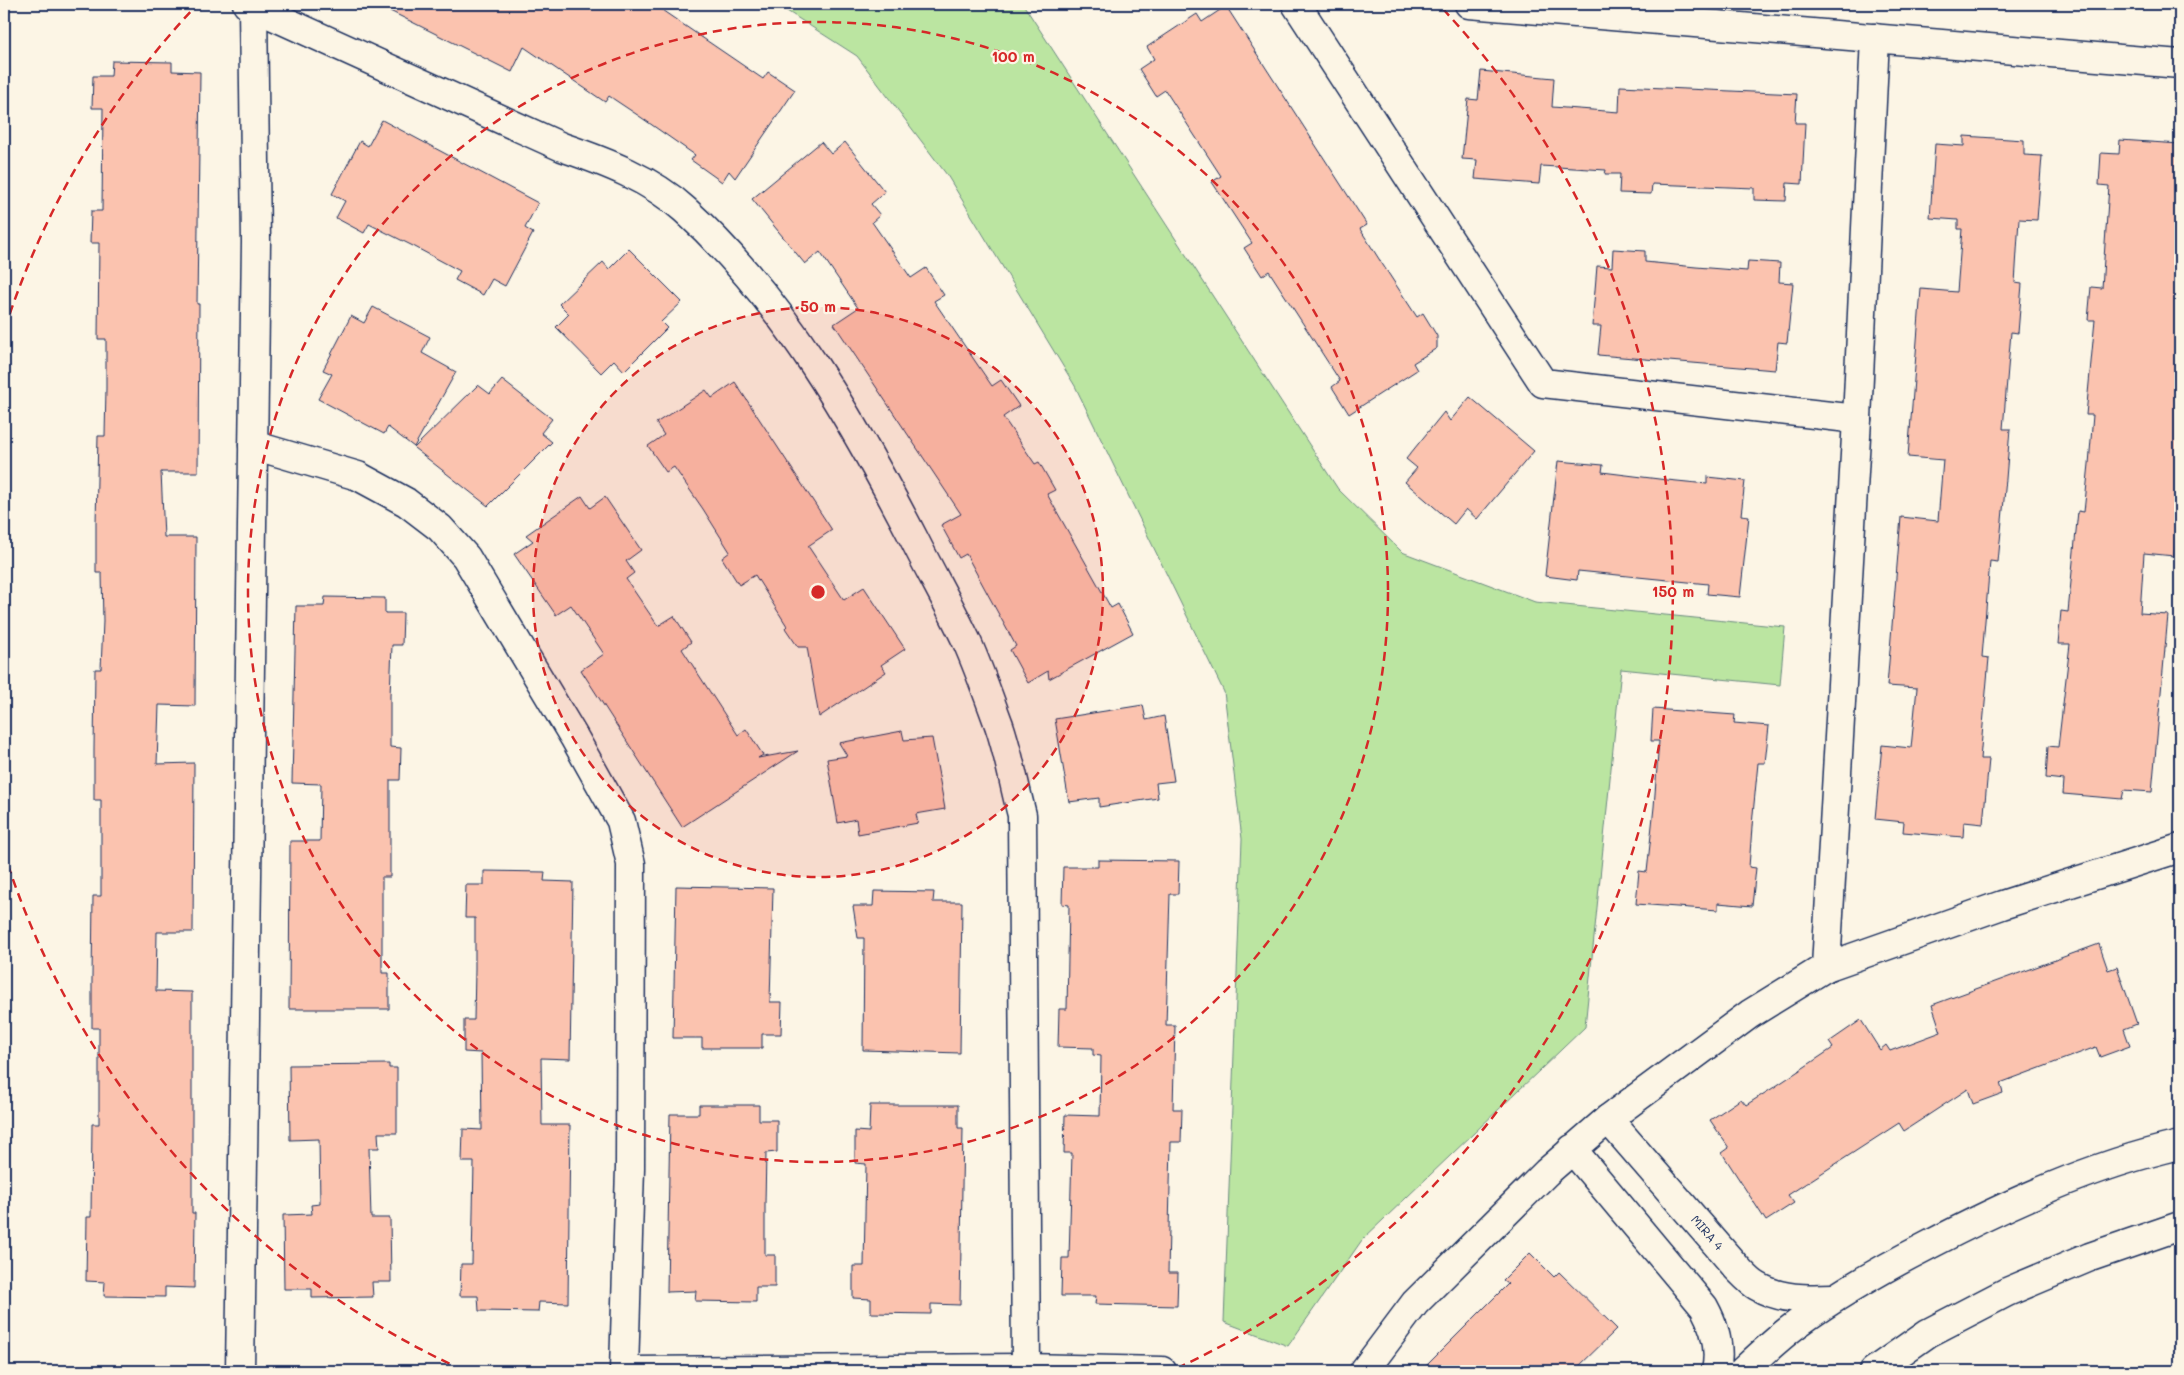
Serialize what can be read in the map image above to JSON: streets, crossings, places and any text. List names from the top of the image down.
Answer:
{
  "streets": {
    "street": ["MIRA 4"]
  },
  "rings": ["100 m", "50 m", "150 m"]
}
